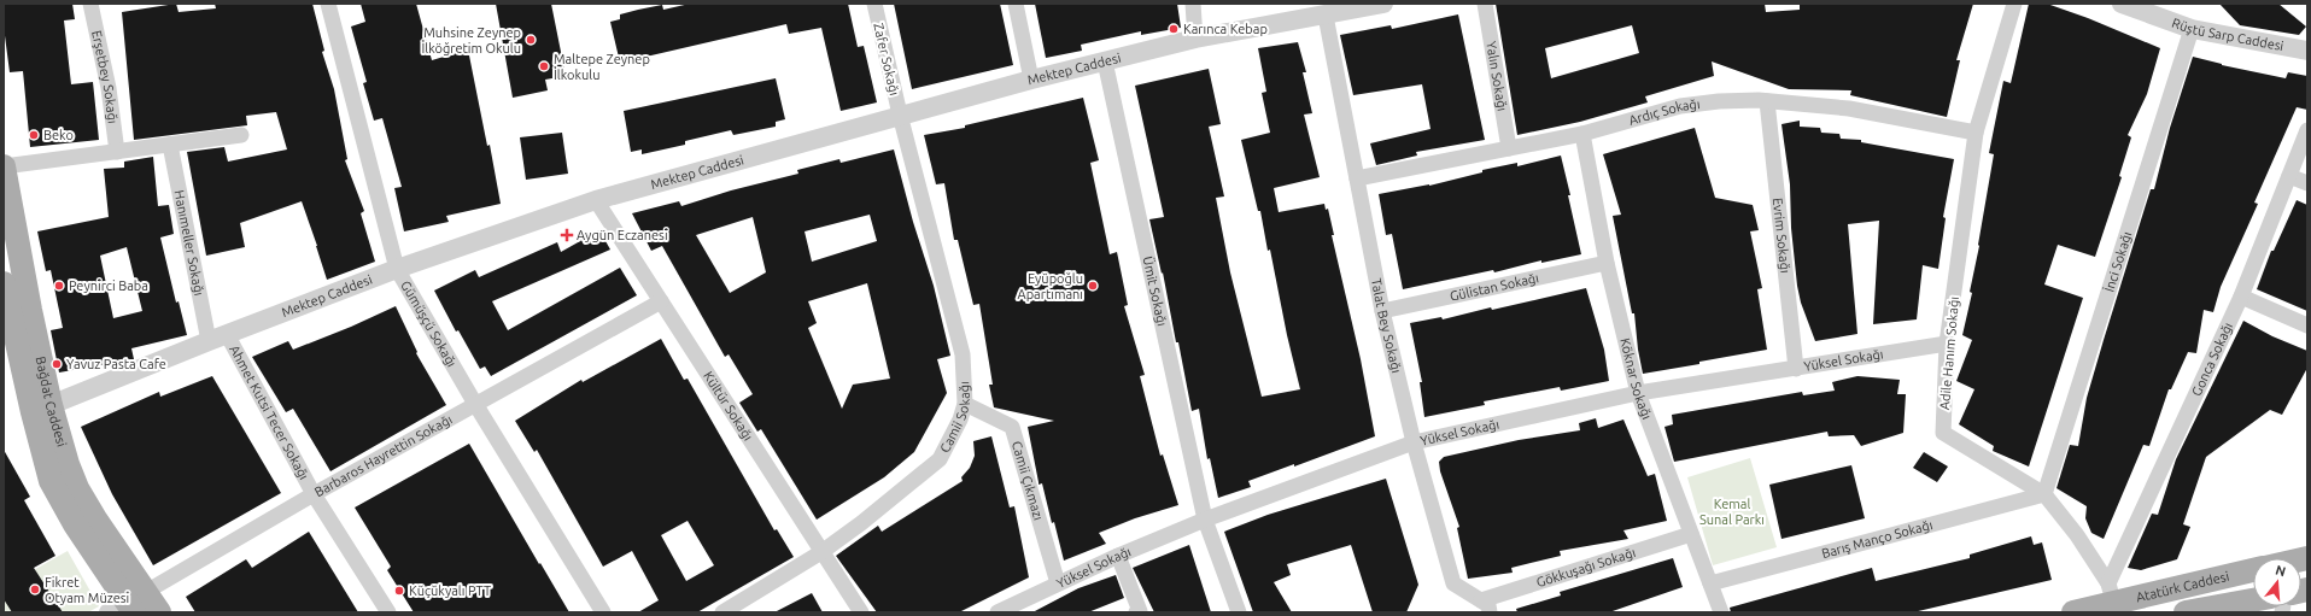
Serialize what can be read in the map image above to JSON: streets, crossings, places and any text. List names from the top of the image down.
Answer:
{
  "streets": {
    "main road": ["Bağdat Caddesi", "Atatürk Caddesi"],
    "street": [
      "Rüştü Sarp Caddesi",
      "Zafer Sokağı",
      "Mektep Caddesi",
      "Yalın Sokağı",
      "Erşetbey Sokağı",
      "Ardıç Sokağı",
      "Evrim Sokağı",
      "Hanımeller Sokağı",
      "İnci Sokağı",
      "Gülistan Sokağı",
      "Ümit Sokağı",
      "Gümüşçü Sokağı",
      "Talat Bey Sokağı",
      "Adile Hanım Sokağı",
      "Gonca Sokağı",
      "Yüksel Sokağı",
      "Köknar Sokağı",
      "Kültür Sokağı",
      "Ahmet Kutsi Tecer Sokağı",
      "Camii Sokağı",
      "Barbaros Hayrettin Sokağı",
      "Camii Çıkmazı",
      "Barış Manço Sokağı",
      "Gökkuşağı Sokağı"
    ]
  },
  "crossings": [
    ["Rüştü Sarp Caddesi", "İnci Sokağı"],
    ["Zafer Sokağı", "Mektep Caddesi"],
    ["Zafer Sokağı", "Camii Sokağı"],
    ["Mektep Caddesi", "Hanımeller Sokağı"],
    ["Mektep Caddesi", "Ümit Sokağı"],
    ["Mektep Caddesi", "Gümüşçü Sokağı"],
    ["Mektep Caddesi", "Talat Bey Sokağı"],
    ["Mektep Caddesi", "Bağdat Caddesi"],
    ["Mektep Caddesi", "Kültür Sokağı"],
    ["Mektep Caddesi", "Ahmet Kutsi Tecer Sokağı"],
    ["Mektep Caddesi", "Camii Sokağı"],
    ["Yalın Sokağı", "Ardıç Sokağı"],
    ["Ardıç Sokağı", "Evrim Sokağı"],
    ["Ardıç Sokağı", "Talat Bey Sokağı"],
    ["Ardıç Sokağı", "Adile Hanım Sokağı"],
    ["Ardıç Sokağı", "Köknar Sokağı"],
    ["Evrim Sokağı", "Yüksel Sokağı"],
    ["İnci Sokağı", "Adile Hanım Sokağı"],
    ["İnci Sokağı", "Barış Manço Sokağı"],
    ["Gülistan Sokağı", "Talat Bey Sokağı"],
    ["Gülistan Sokağı", "Köknar Sokağı"],
    ["Ümit Sokağı", "Yüksel Sokağı"],
    ["Gümüşçü Sokağı", "Barbaros Hayrettin Sokağı"],
    ["Talat Bey Sokağı", "Yüksel Sokağı"],
    ["Talat Bey Sokağı", "Gökkuşağı Sokağı"],
    ["Adile Hanım Sokağı", "Gonca Sokağı"],
    ["Adile Hanım Sokağı", "Yüksel Sokağı"],
    ["Adile Hanım Sokağı", "Barış Manço Sokağı"],
    ["Adile Hanım Sokağı", "Atatürk Caddesi"],
    ["Gonca Sokağı", "Atatürk Caddesi"],
    ["Yüksel Sokağı", "Köknar Sokağı"],
    ["Yüksel Sokağı", "Camii Çıkmazı"],
    ["Köknar Sokağı", "Barış Manço Sokağı"],
    ["Köknar Sokağı", "Gökkuşağı Sokağı"],
    ["Bağdat Caddesi", "Barbaros Hayrettin Sokağı"],
    ["Kültür Sokağı", "Camii Sokağı"],
    ["Kültür Sokağı", "Barbaros Hayrettin Sokağı"],
    ["Ahmet Kutsi Tecer Sokağı", "Barbaros Hayrettin Sokağı"],
    ["Camii Sokağı", "Camii Çıkmazı"]
  ],
  "parks": ["Kemal Sunal Parkı"],
  "places": {
    "other": [
      "Karınca Kebap",
      "Muhsine Zeynep İlköğretim Okulu",
      "Maltepe Zeynep İlkokulu",
      "Beko",
      "Peynirci Baba",
      "Eyüpoğlu Apartımanı",
      "Yavuz Pasta Cafe",
      "Fikret Otyam Müzesi",
      "Küçükyalı PTT"
    ],
    "health": ["Aygün Eczanesi"]
  },
  "north": "top"
}
